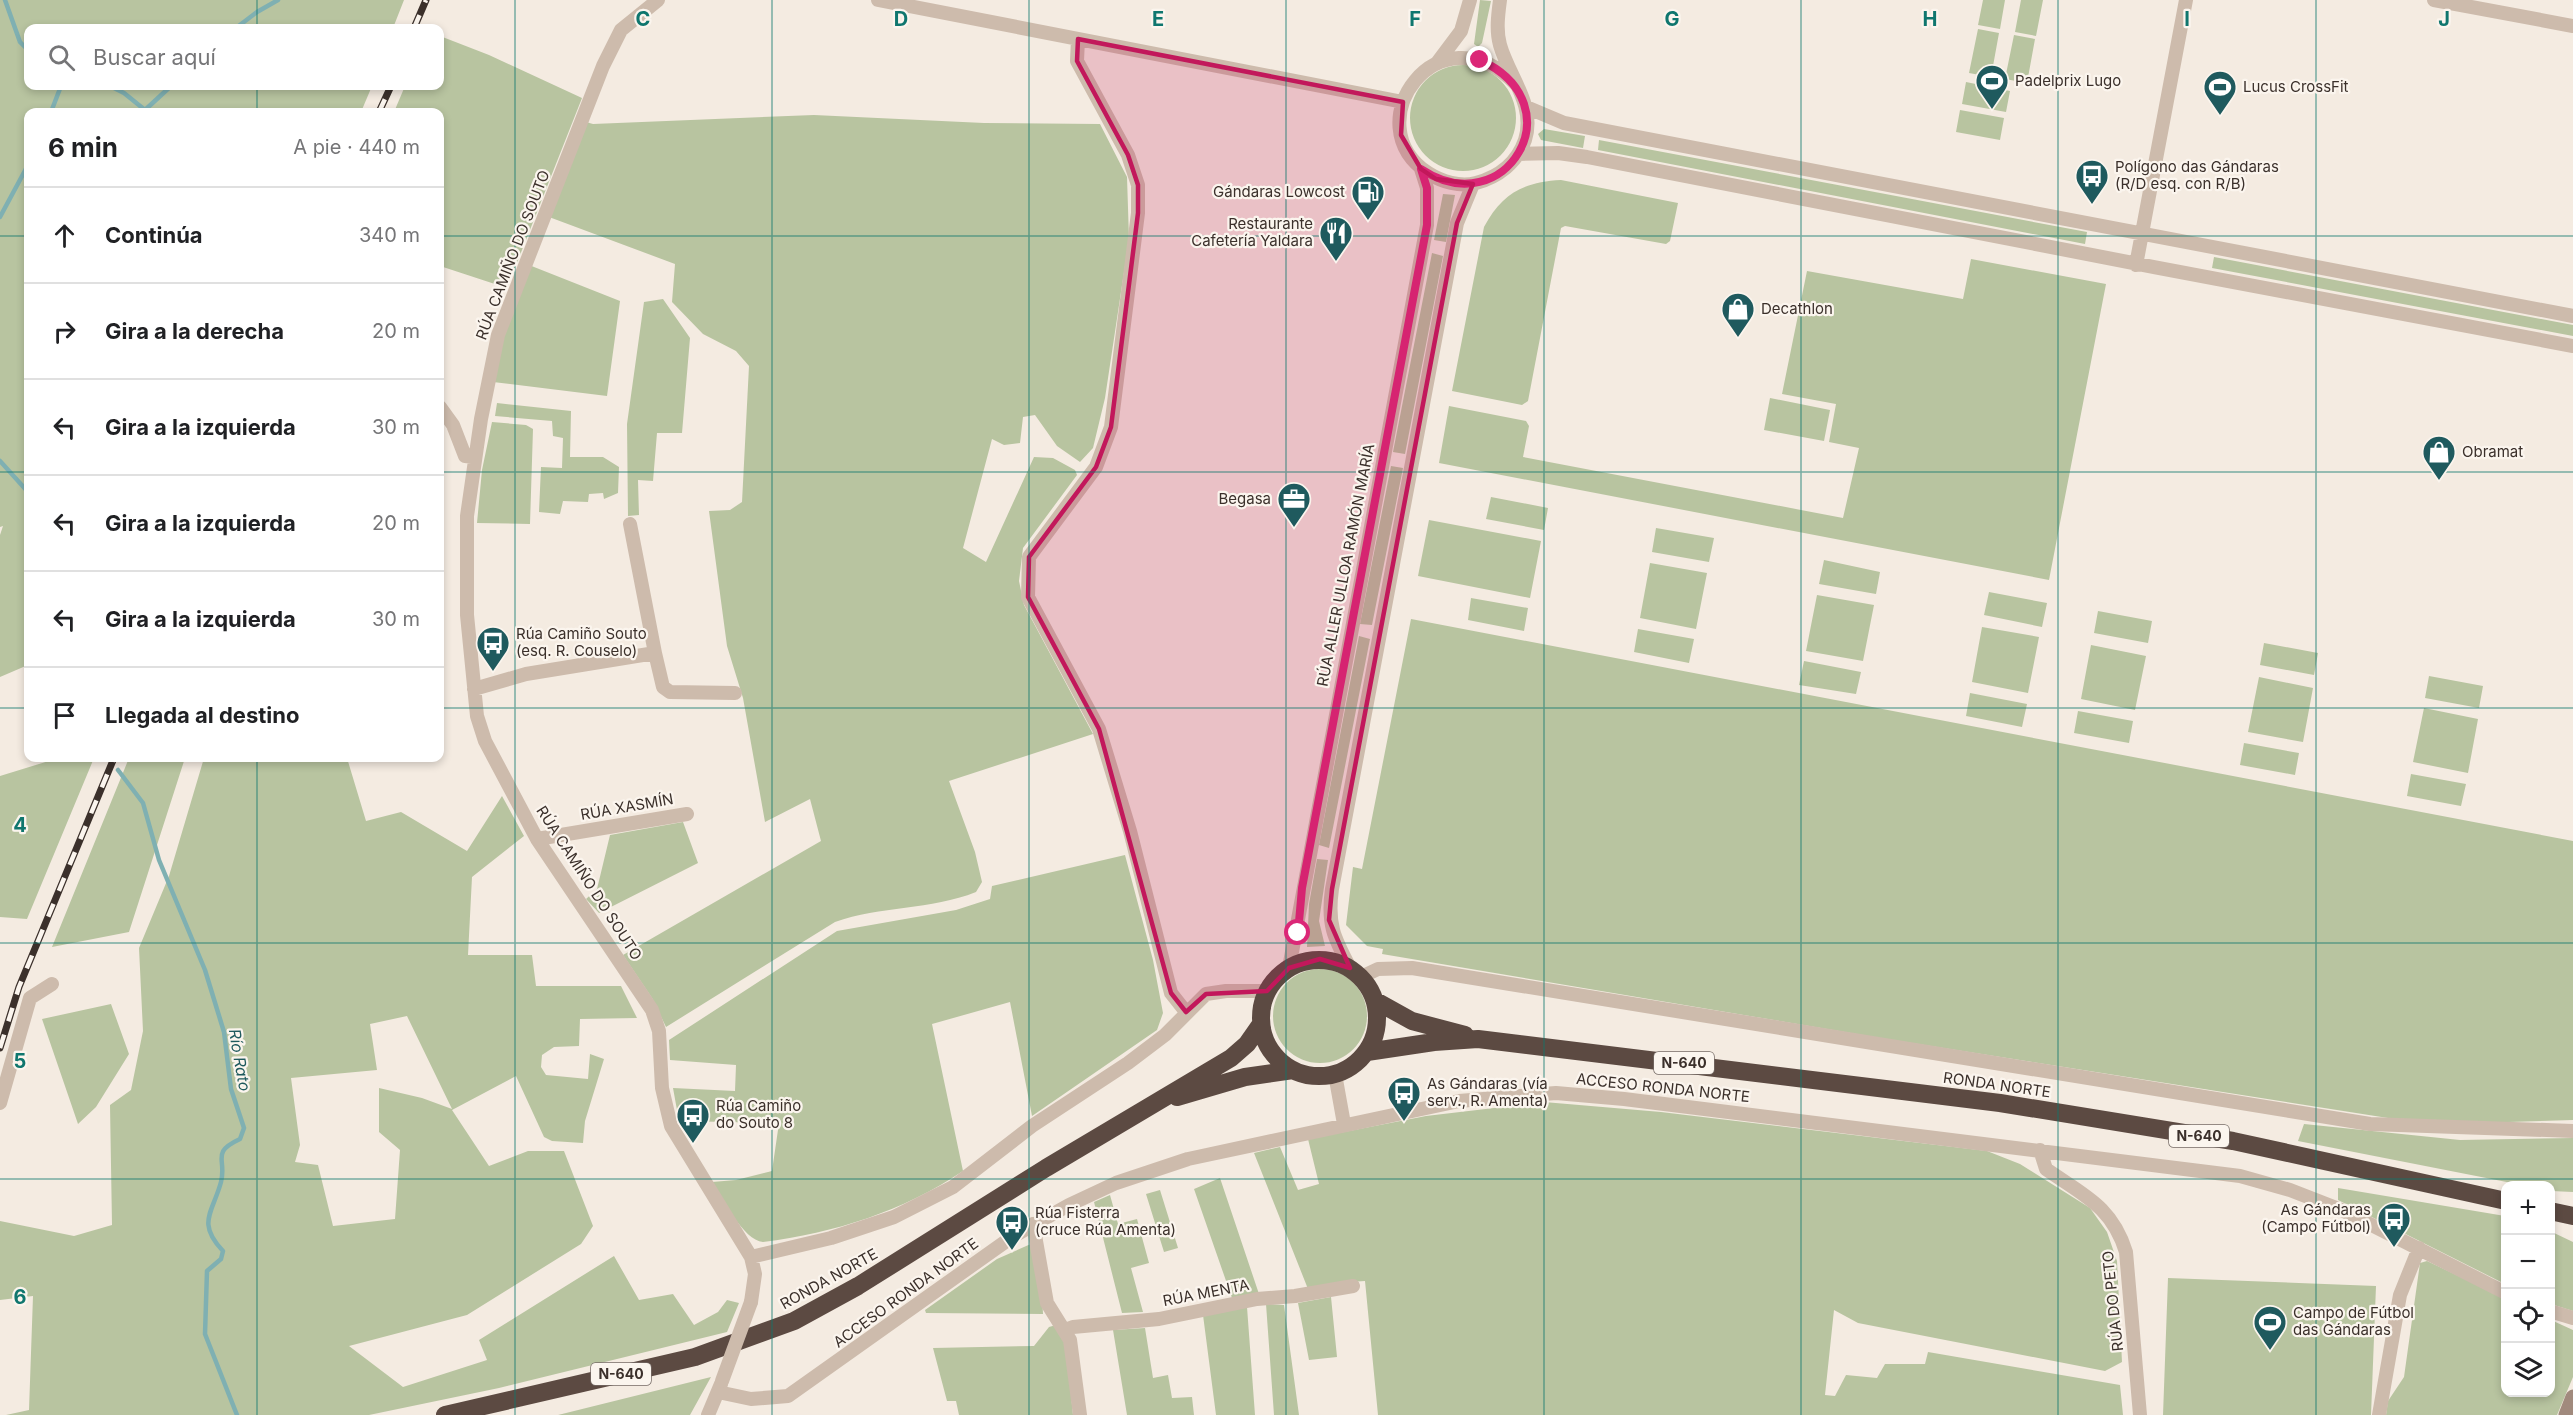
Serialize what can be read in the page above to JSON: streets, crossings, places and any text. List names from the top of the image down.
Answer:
{
  "streets": {
    "highway": ["N-640", "RONDA NORTE"],
    "street": [
      "RÚA CAMIÑO DO SOUTO",
      "RÚA ALLER ULLOA RAMÓN MARÍA",
      "RÚA XASMÍN",
      "ACCESO RONDA NORTE",
      "RÚA MENTA",
      "RÚA DO PETO"
    ]
  },
  "crossings": [
    ["RÚA CAMIÑO DO SOUTO", "RÚA XASMÍN"],
    ["RÚA CAMIÑO DO SOUTO", "ACCESO RONDA NORTE"],
    ["RÚA ALLER ULLOA RAMÓN MARÍA", "RONDA NORTE"],
    ["ACCESO RONDA NORTE", "RÚA DO PETO"]
  ],
  "water": ["Río Rato"],
  "places": {
    "sports": ["Padelprix Lugo", "Lucus CrossFit", "Campo de Fútbol das Gándaras"],
    "bus stop": [
      "Polígono das Gándaras (R/D esq. con R/B)",
      "Rúa Camiño Souto (esq. R. Couselo)",
      "As Gándaras (vía serv., R. Amenta)",
      "Rúa Camiño do Souto 8",
      "As Gándaras (Campo Fútbol)",
      "Rúa Fisterra (cruce Rúa Amenta)"
    ],
    "fuel station": ["Gándaras Lowcost"],
    "restaurant": ["Restaurante Cafetería Yaldara"],
    "shop": ["Decathlon", "Obramat"],
    "office": ["Begasa"]
  },
  "page": {
    "search": "Buscar aquí",
    "heading": ["6 min", "A pie · 440 m"],
    "list": [
      ["Continúa", "340 m"],
      ["Gira a la derecha", "20 m"],
      ["Gira a la izquierda", "30 m"],
      ["Gira a la izquierda", "20 m"],
      ["Gira a la izquierda", "30 m"],
      "Llegada al destino"
    ],
    "map_buttons": ["+", "−"]
  },
  "grid": {
    "columns": [
      "C",
      "D",
      "E",
      "F",
      "G",
      "H",
      "I",
      "J"
    ],
    "rows": ["4", "5", "6"]
  }
}
